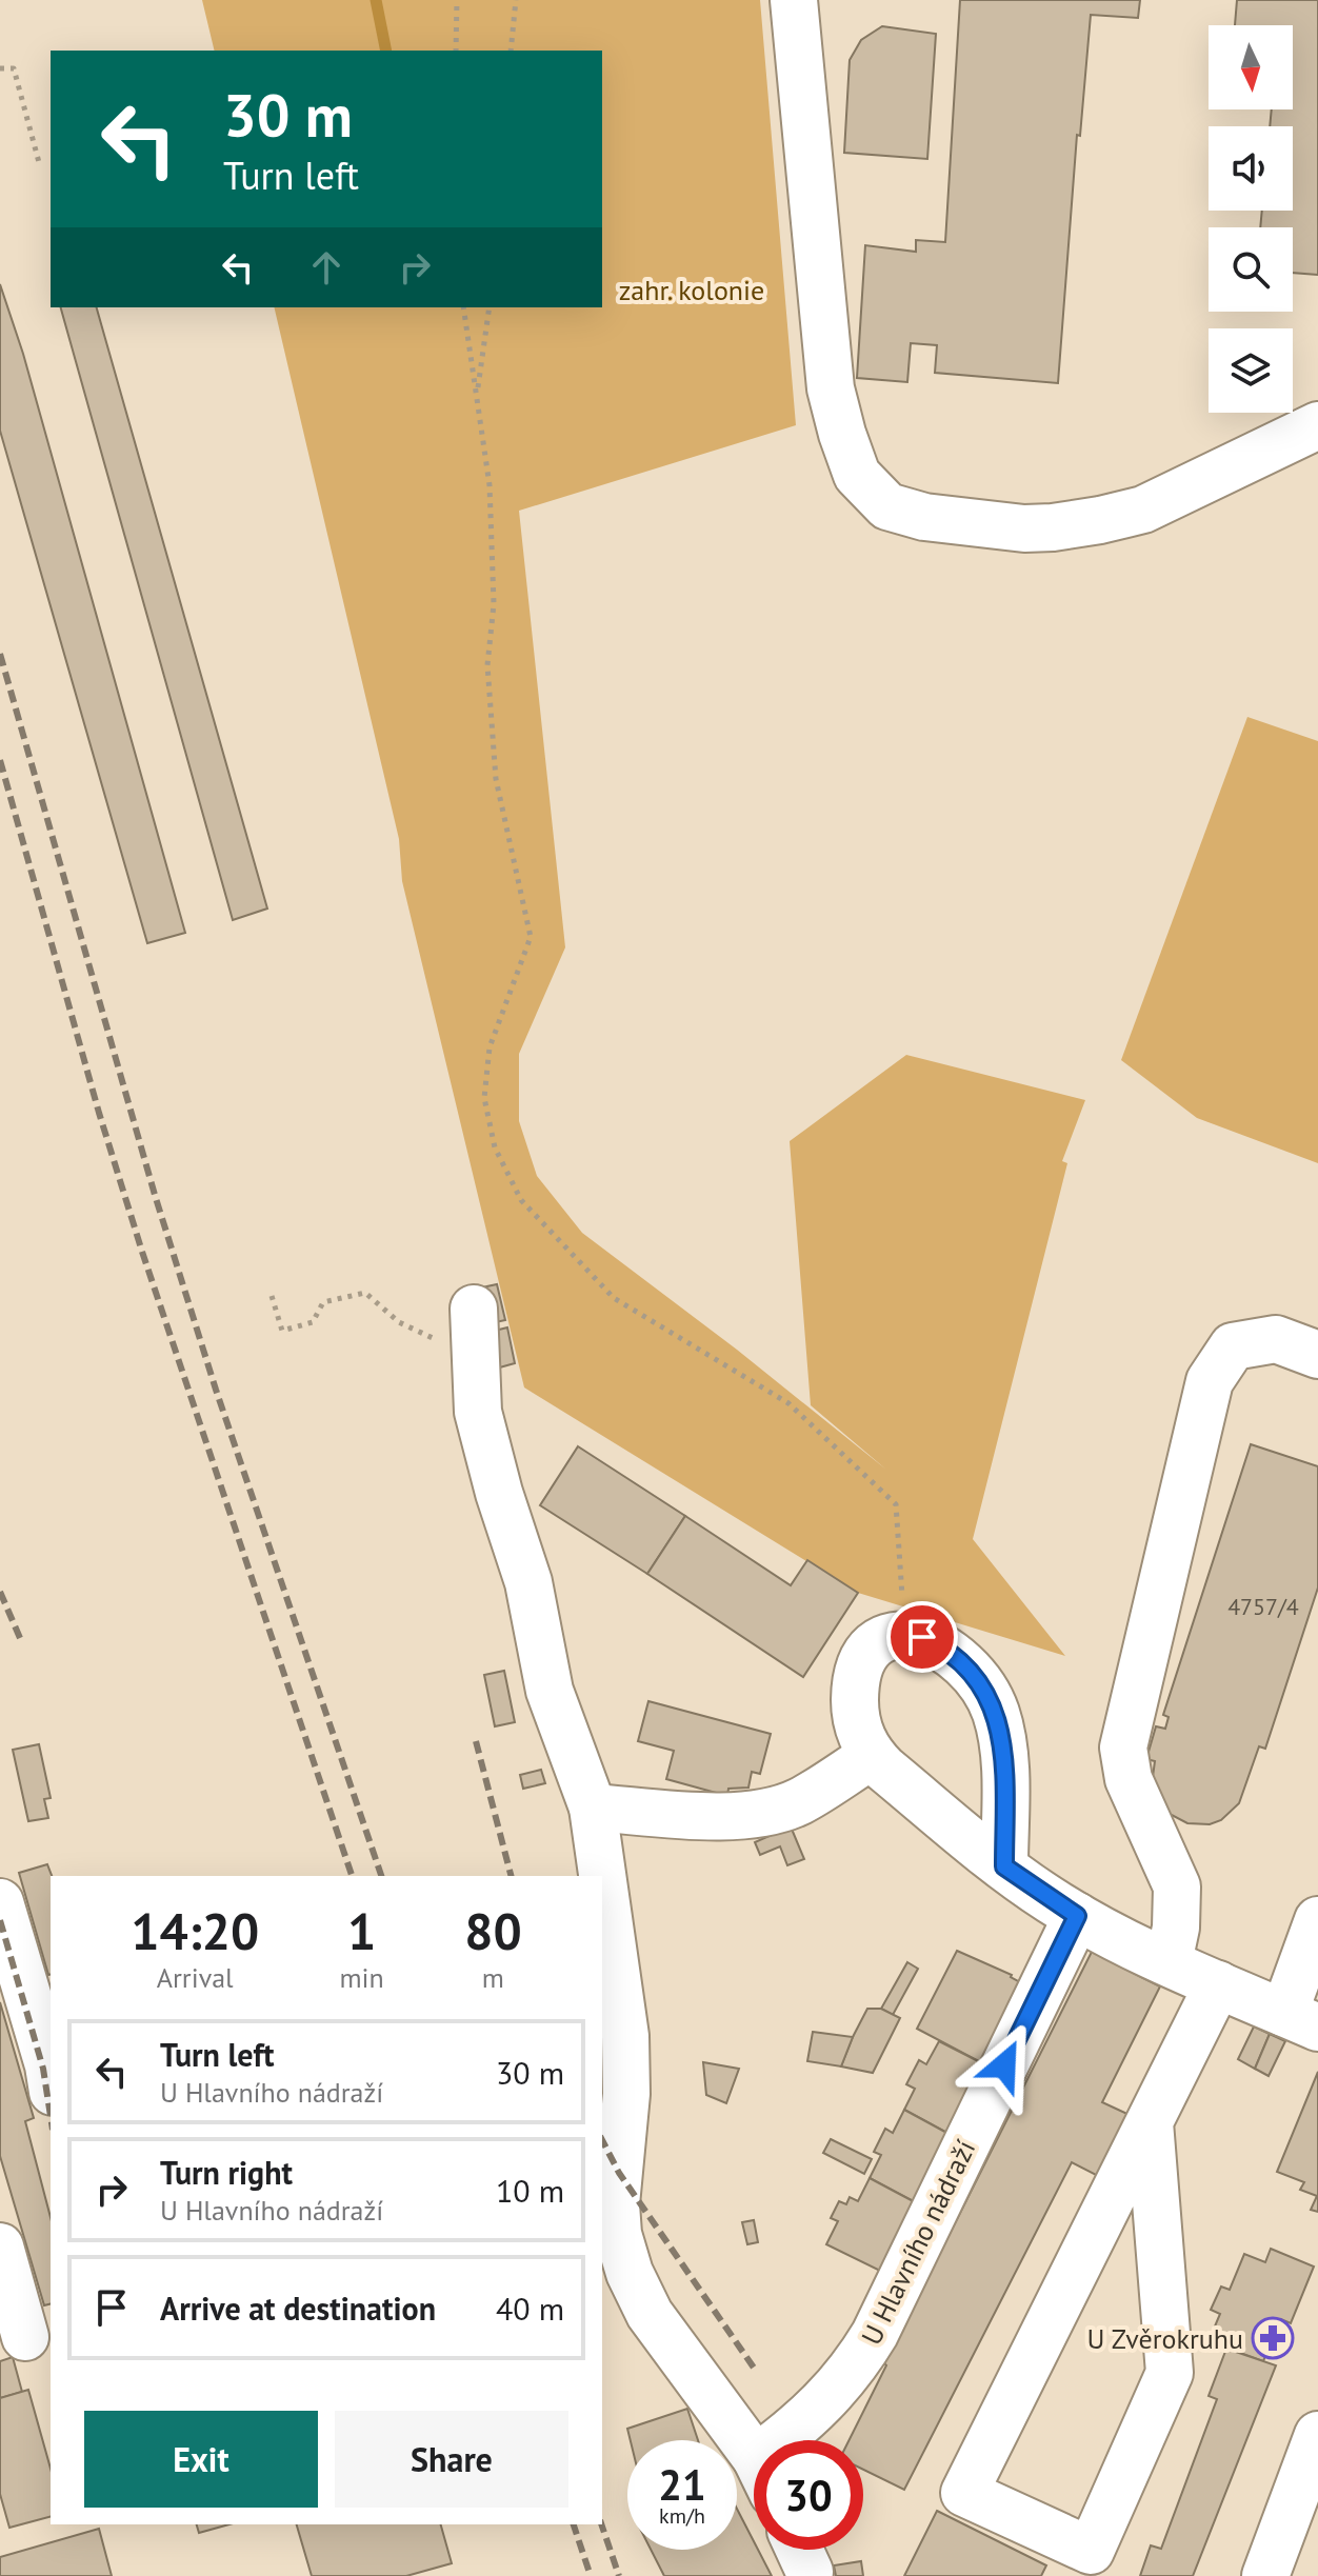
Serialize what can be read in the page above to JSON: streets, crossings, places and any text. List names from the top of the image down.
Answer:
{
  "streets": {
    "street": ["U Hlavního nádraží"]
  },
  "parks": ["zahr. kolonie"],
  "places": {
    "pharmacy": ["U Zvěrokruhu"]
  },
  "house_numbers": ["4757/4"],
  "north": "bottom",
  "page": {
    "turn": ["30 m", "Turn left"],
    "eta": [
      "14:20",
      "Arrival",
      "1",
      "min",
      "80",
      "m"
    ],
    "list": [
      {
        "name": "Turn left",
        "note": "U Hlavního nádraží",
        "value": "30 m"
      },
      {
        "name": "Turn right",
        "note": "U Hlavního nádraží",
        "value": "10 m"
      },
      {
        "name": "Arrive at destination",
        "value": "40 m"
      }
    ],
    "buttons": ["Exit", "Share"],
    "speed": "21 km/h",
    "limit": "30"
  }
}
